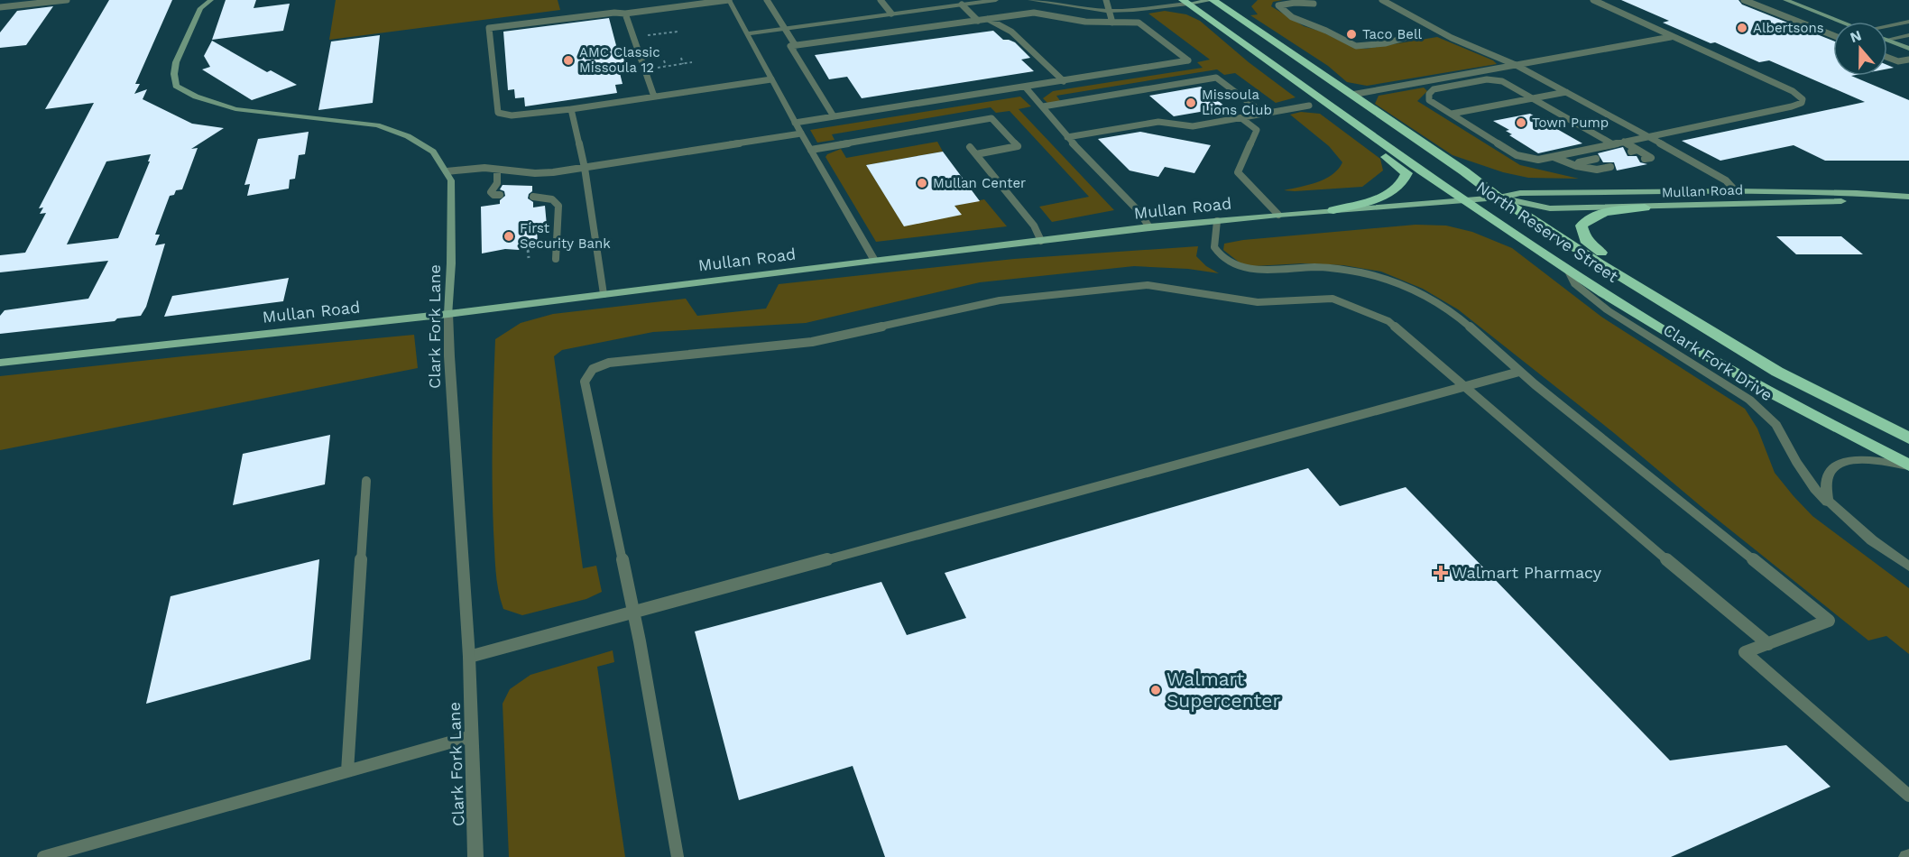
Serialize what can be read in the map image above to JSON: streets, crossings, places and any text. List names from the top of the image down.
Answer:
{
  "streets": {
    "highway": ["North Reserve Street"],
    "main road": ["Mullan Road"],
    "street": ["Clark Fork Lane", "Clark Fork Drive"]
  },
  "crossings": [
    ["Mullan Road", "North Reserve Street"],
    ["Mullan Road", "Clark Fork Lane"],
    ["North Reserve Street", "Clark Fork Drive"]
  ],
  "places": {
    "other": [
      "Albertsons",
      "Taco Bell",
      "AMC Classic Missoula 12",
      "Missoula Lions Club",
      "Town Pump",
      "Mullan Center",
      "First Security Bank",
      "Walmart Supercenter"
    ],
    "health": ["Walmart Pharmacy"]
  },
  "north": "top"
}
